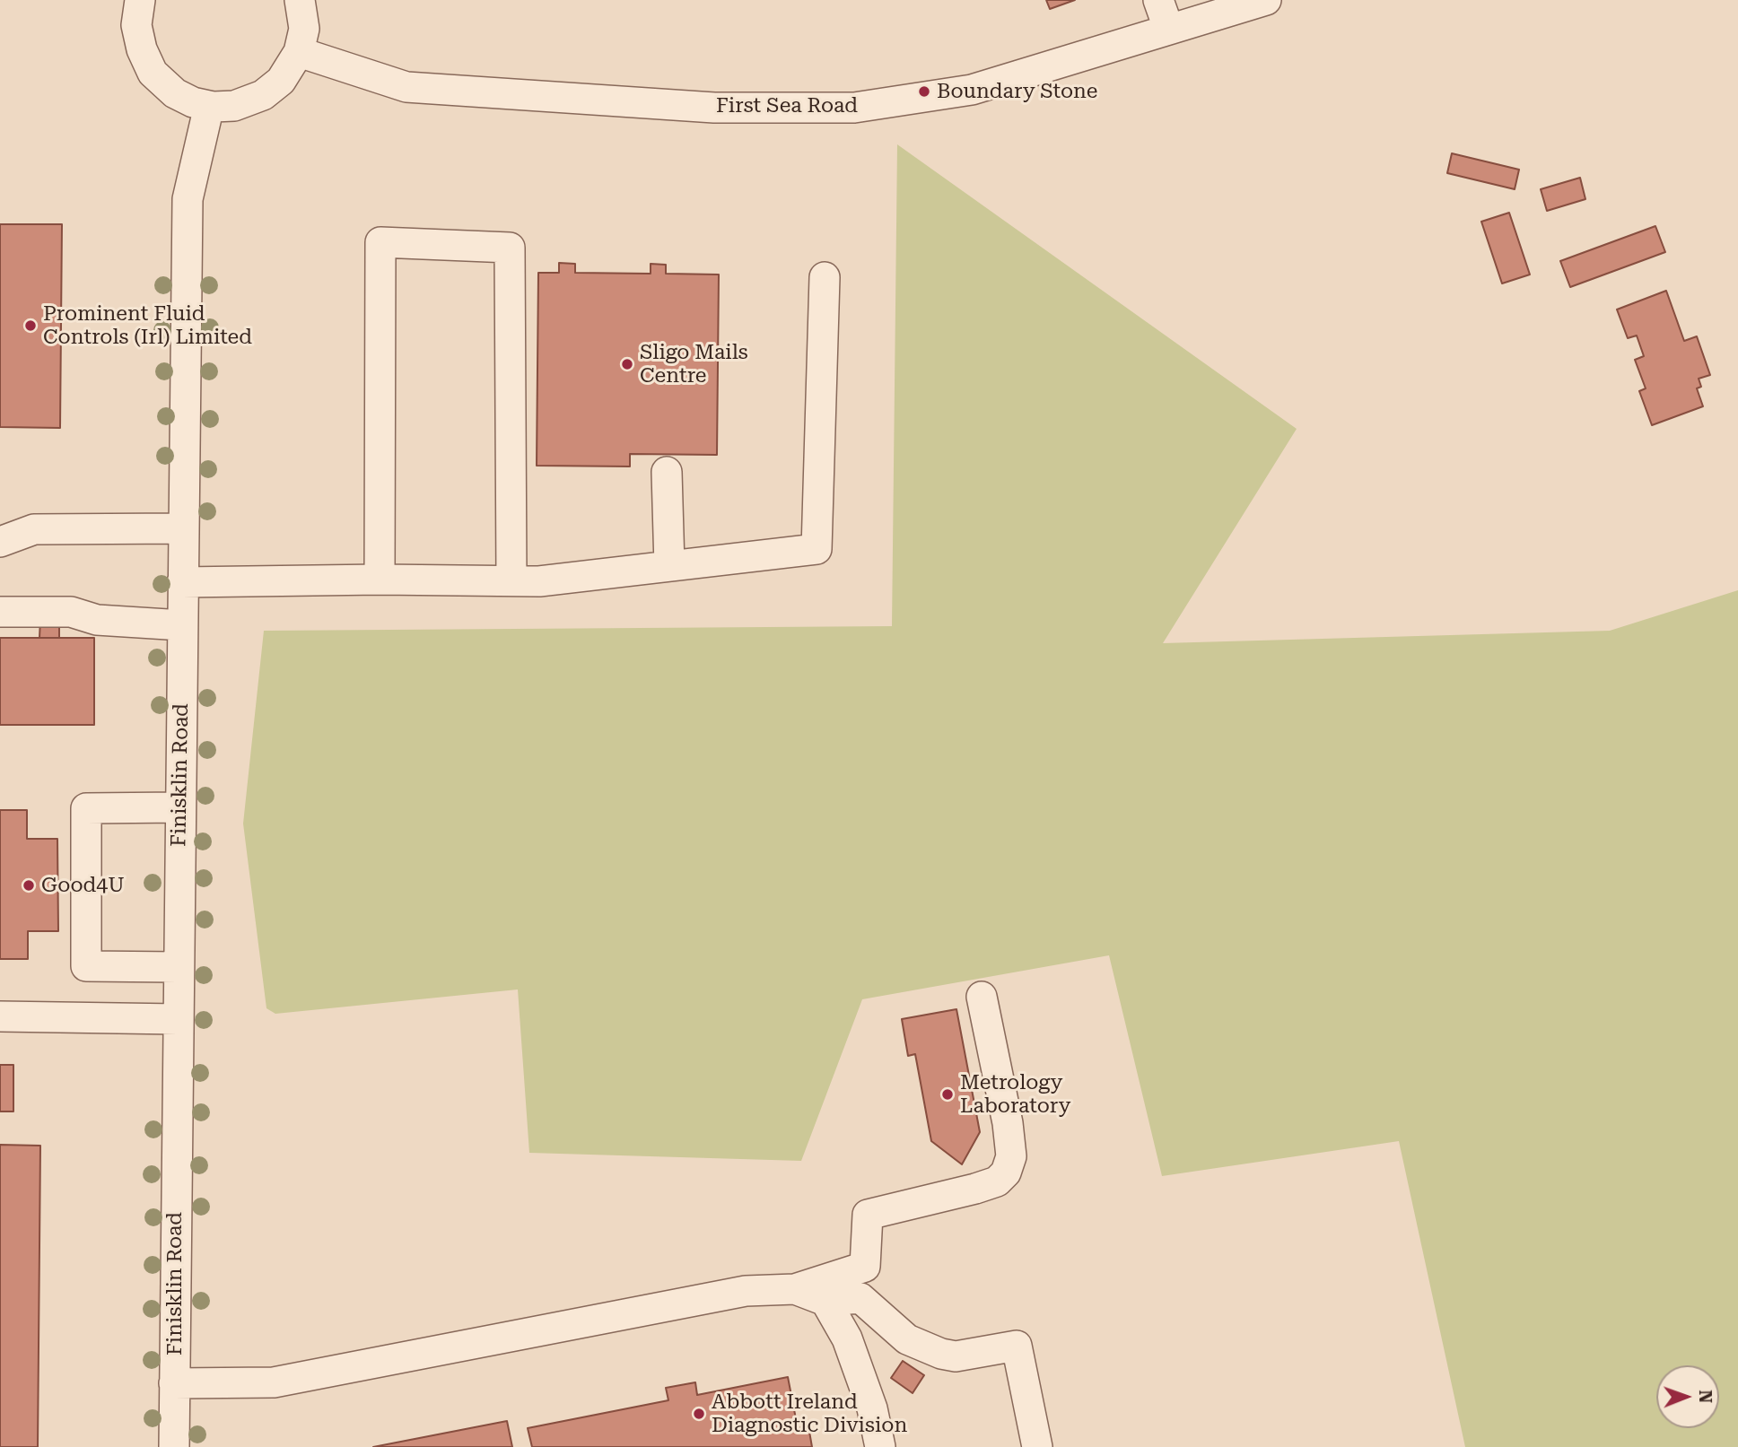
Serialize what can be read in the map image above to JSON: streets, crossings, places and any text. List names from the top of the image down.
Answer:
{
  "streets": {
    "street": ["First Sea Road", "Finisklin Road"]
  },
  "places": [
    "Boundary Stone",
    "Prominent Fluid Controls (Irl) Limited",
    "Sligo Mails Centre",
    "Good4U",
    "Metrology Laboratory",
    "Abbott Ireland Diagnostic Division"
  ],
  "north": "right"
}
